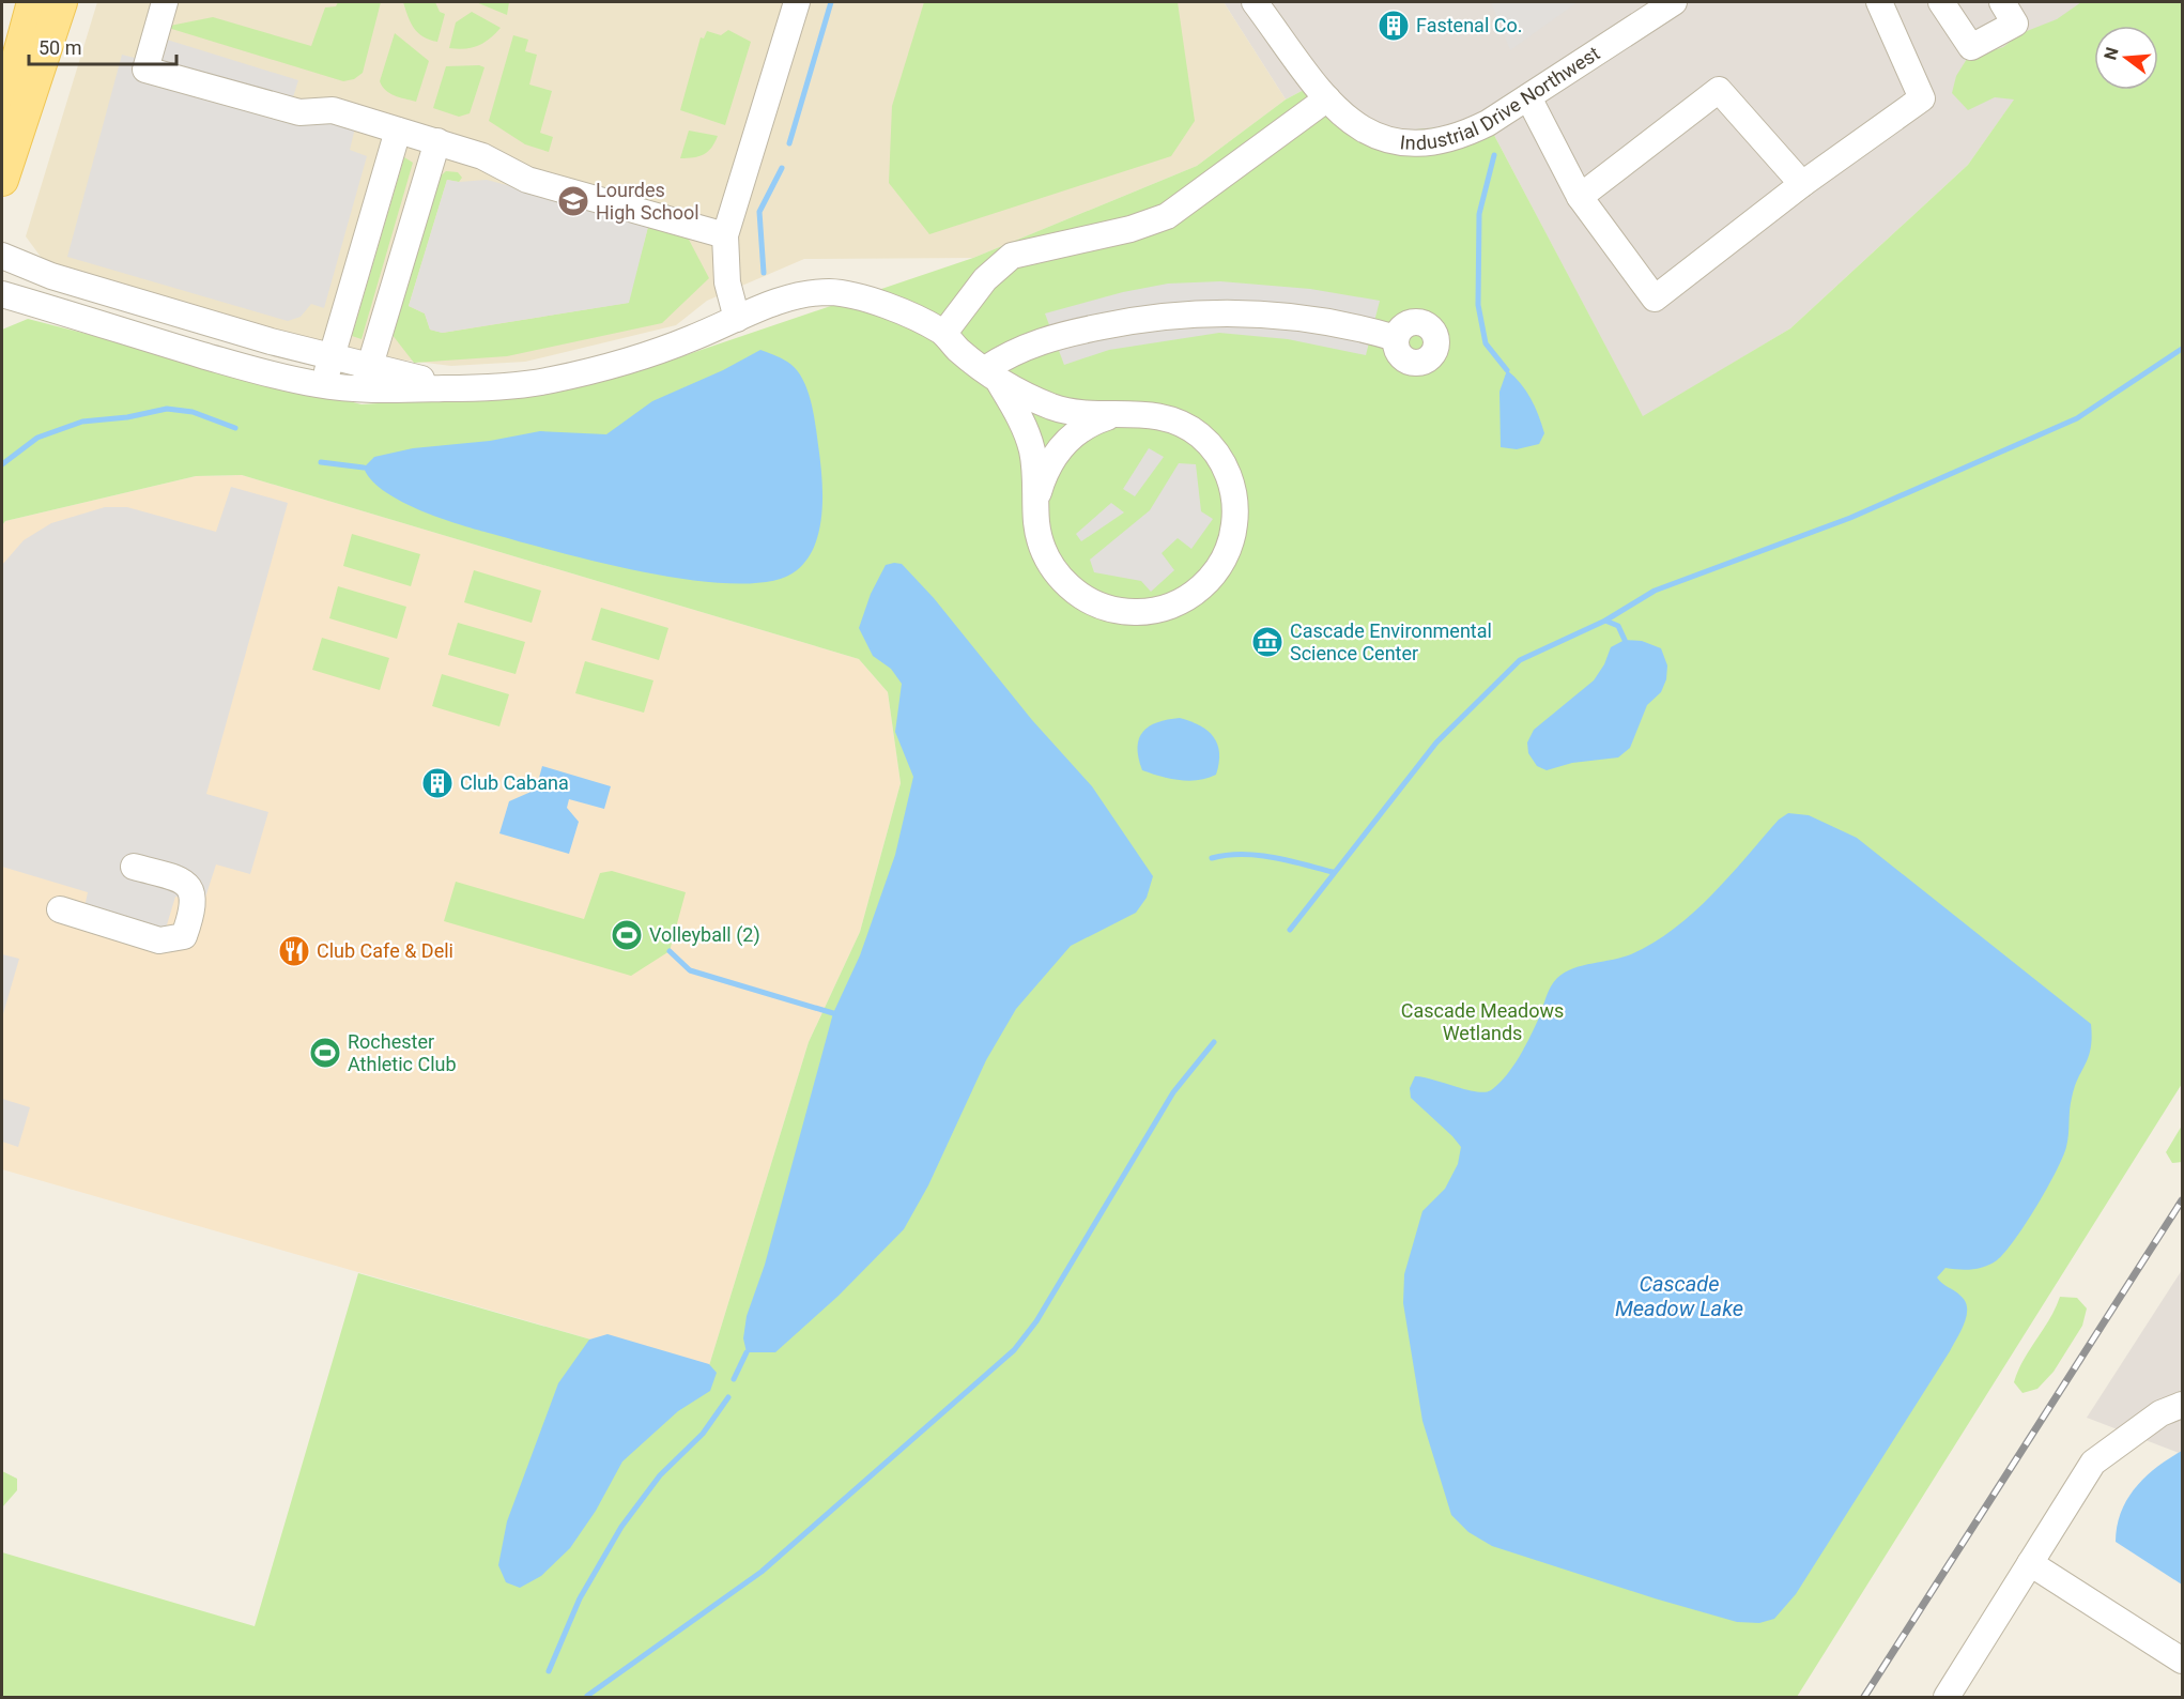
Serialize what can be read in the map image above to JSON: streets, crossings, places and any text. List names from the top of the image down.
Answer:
{
  "streets": {
    "street": ["Industrial Drive Northwest"]
  },
  "water": ["Cascade Meadow Lake"],
  "parks": ["Cascade Meadows Wetlands"],
  "places": {
    "building": ["Fastenal Co.", "Club Cabana"],
    "school or university": ["Lourdes High School"],
    "museum": ["Cascade Environmental Science Center"],
    "sports": ["Volleyball (2)", "Rochester Athletic Club"],
    "restaurant": ["Club Cafe & Deli"]
  },
  "scale_bar": "50 m",
  "north": "left"
}
